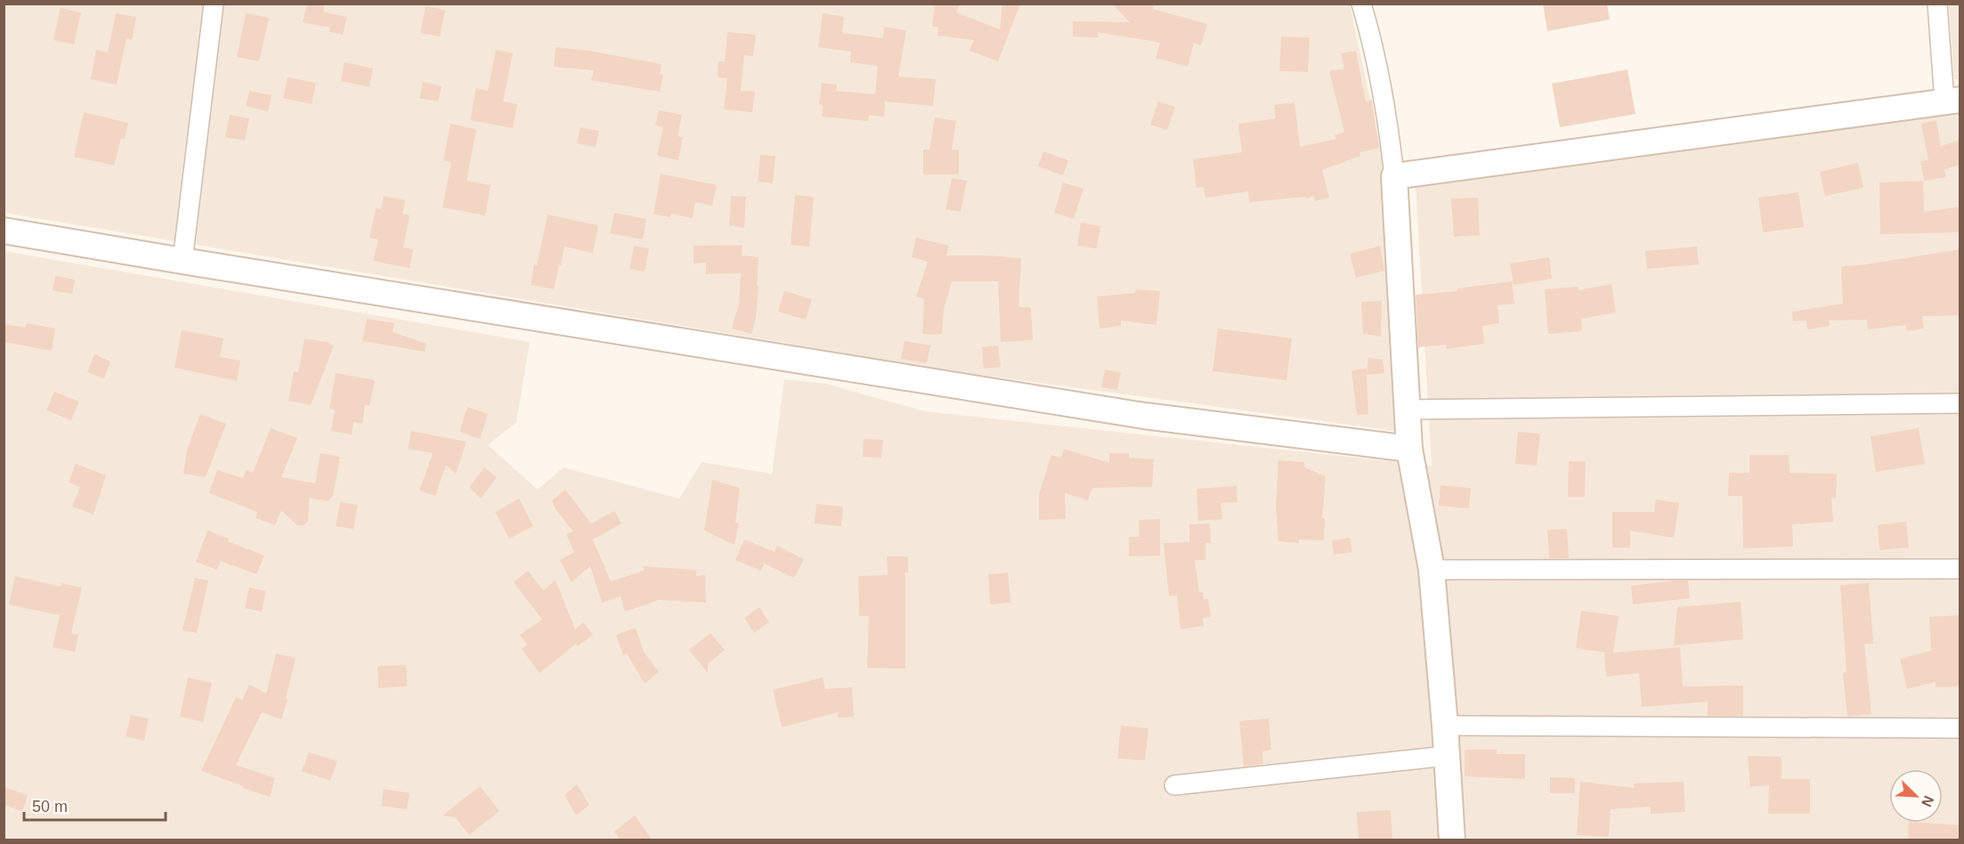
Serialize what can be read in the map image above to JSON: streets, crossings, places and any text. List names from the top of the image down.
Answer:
{
  "scale_bar": "50 m",
  "north": "bottom right"
}
